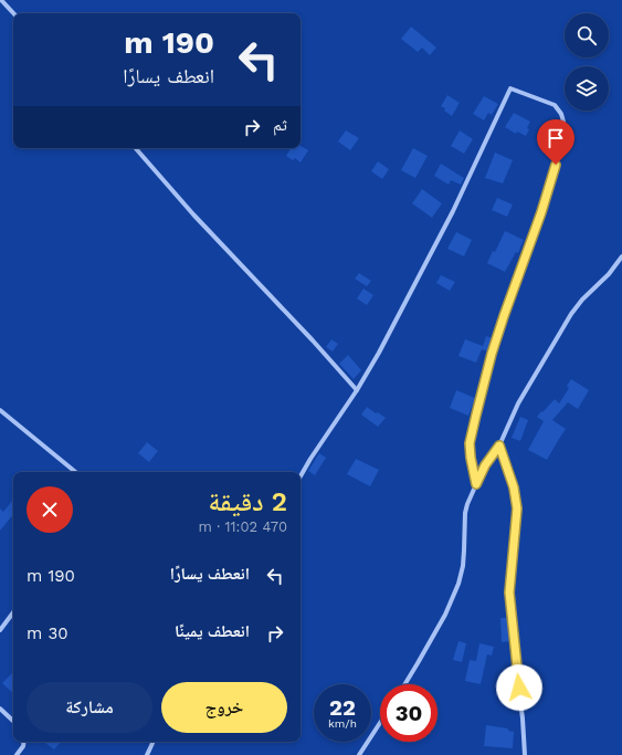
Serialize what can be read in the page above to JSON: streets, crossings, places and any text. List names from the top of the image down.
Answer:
{
  "page": {
    "turn": ["190 m", "انعطف يسارًا"],
    "then": "ثم",
    "heading": ["2 دقيقة", "470 m · 11:02"],
    "list": [
      {
        "name": "انعطف يسارًا",
        "value": "190 m"
      },
      {
        "name": "انعطف يمينًا",
        "value": "30 m"
      }
    ],
    "buttons": ["خروج", "مشاركة"],
    "speed": "22 km/h",
    "limit": "30"
  }
}
